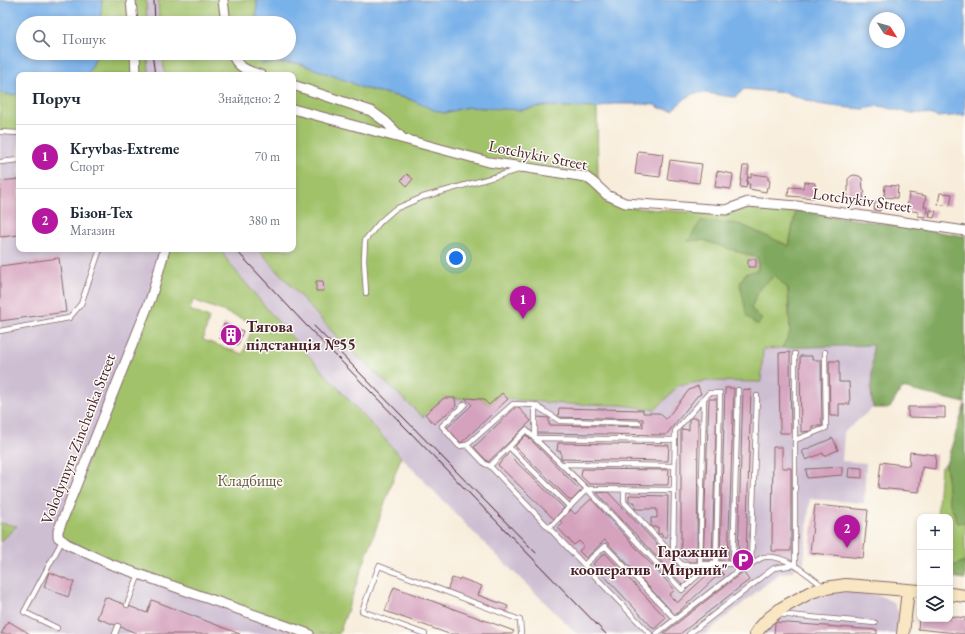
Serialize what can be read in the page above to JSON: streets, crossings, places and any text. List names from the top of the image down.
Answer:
{
  "streets": {
    "street": ["Lotchykiv Street", "Volodymyra Zinchenka Street"]
  },
  "parks": ["Кладбище"],
  "places": {
    "building": ["Тягова підстанція №55"],
    "parking": ["Гаражний кооператив \"Мирний\""]
  },
  "north": "bottom right",
  "page": {
    "search": "Пошук",
    "heading": ["Поруч", "Знайдено: 2"],
    "list": [
      {
        "mark": "1",
        "name": "Kryvbas-Extreme",
        "note": "Спорт",
        "value": "70 m"
      },
      {
        "mark": "2",
        "name": "Бізон-Тех",
        "note": "Магазин",
        "value": "380 m"
      }
    ],
    "pins": ["1", "2"],
    "map_buttons": ["+", "−"]
  }
}
